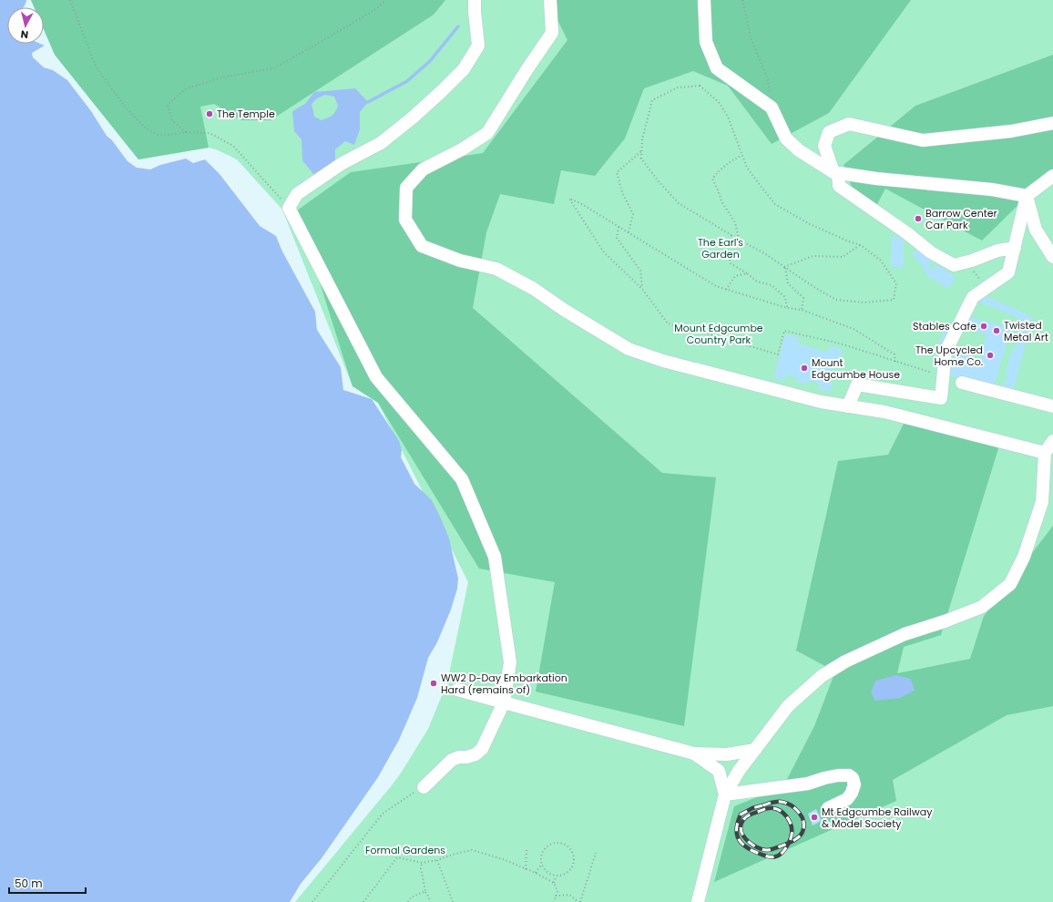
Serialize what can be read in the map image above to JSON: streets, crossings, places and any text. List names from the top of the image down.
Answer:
{
  "parks": ["The Earl's Garden", "Mount Edgcumbe Country Park", "Formal Gardens"],
  "places": [
    "The Temple",
    "Barrow Center Car Park",
    "Stables Cafe",
    "Twisted Metal Art",
    "The Upcycled Home Co.",
    "Mount Edgcumbe House",
    "WW2 D-Day Embarkation Hard (remains of)",
    "Mt Edgcumbe Railway & Model Society"
  ],
  "scale_bar": "50 m",
  "north": "bottom"
}
